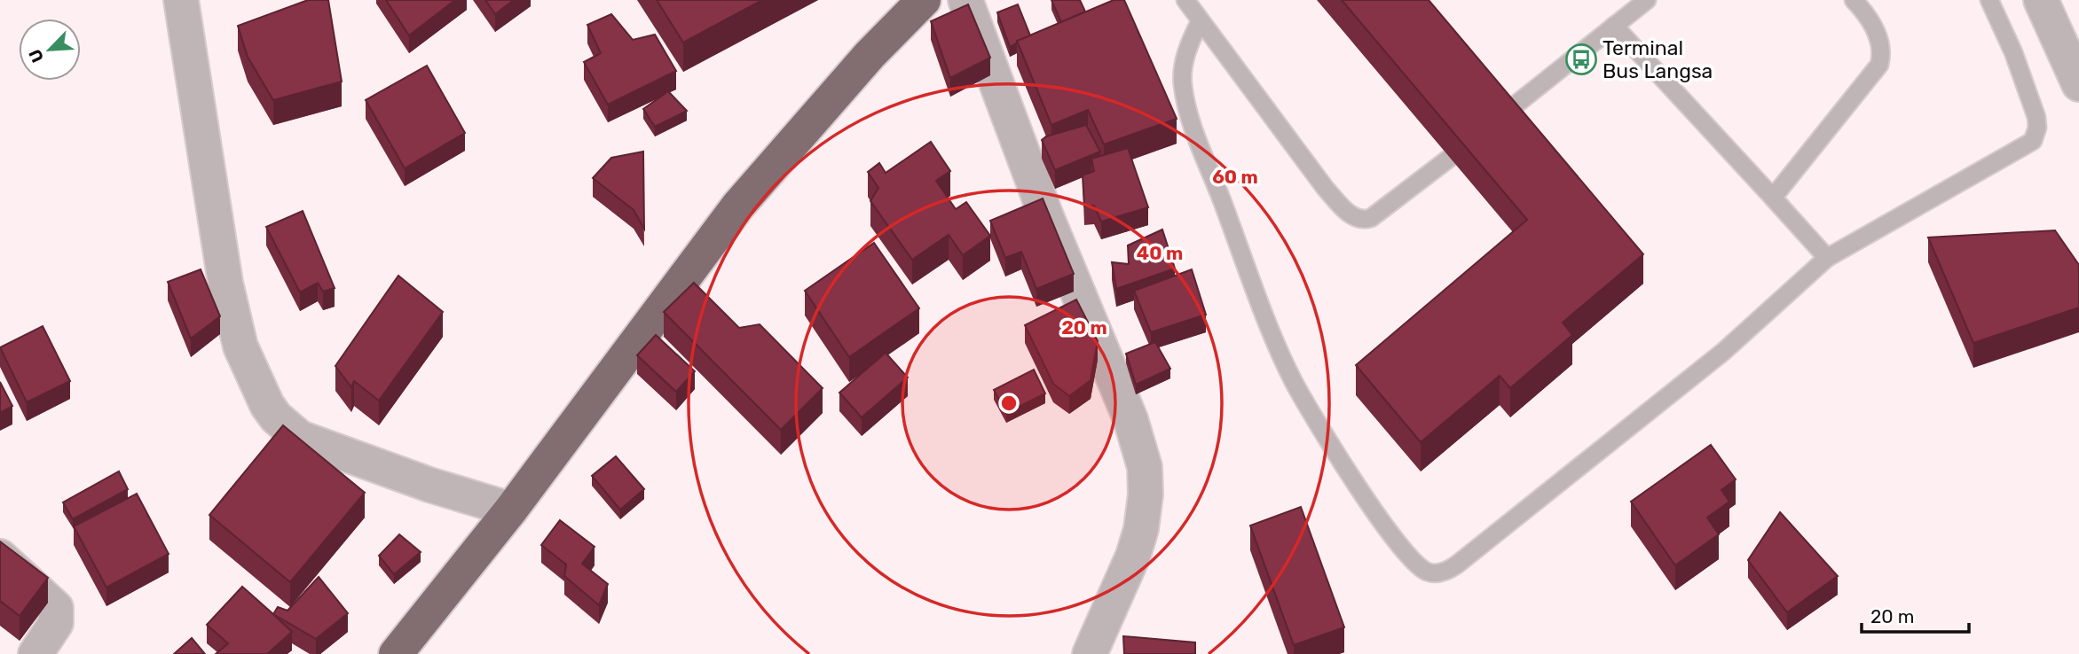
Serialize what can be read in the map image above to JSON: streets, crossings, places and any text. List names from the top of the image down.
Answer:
{
  "places": {
    "bus stop": ["Terminal Bus Langsa"]
  },
  "scale_bar": "20 m",
  "north": "bottom left",
  "rings": ["60 m", "40 m", "20 m"]
}
